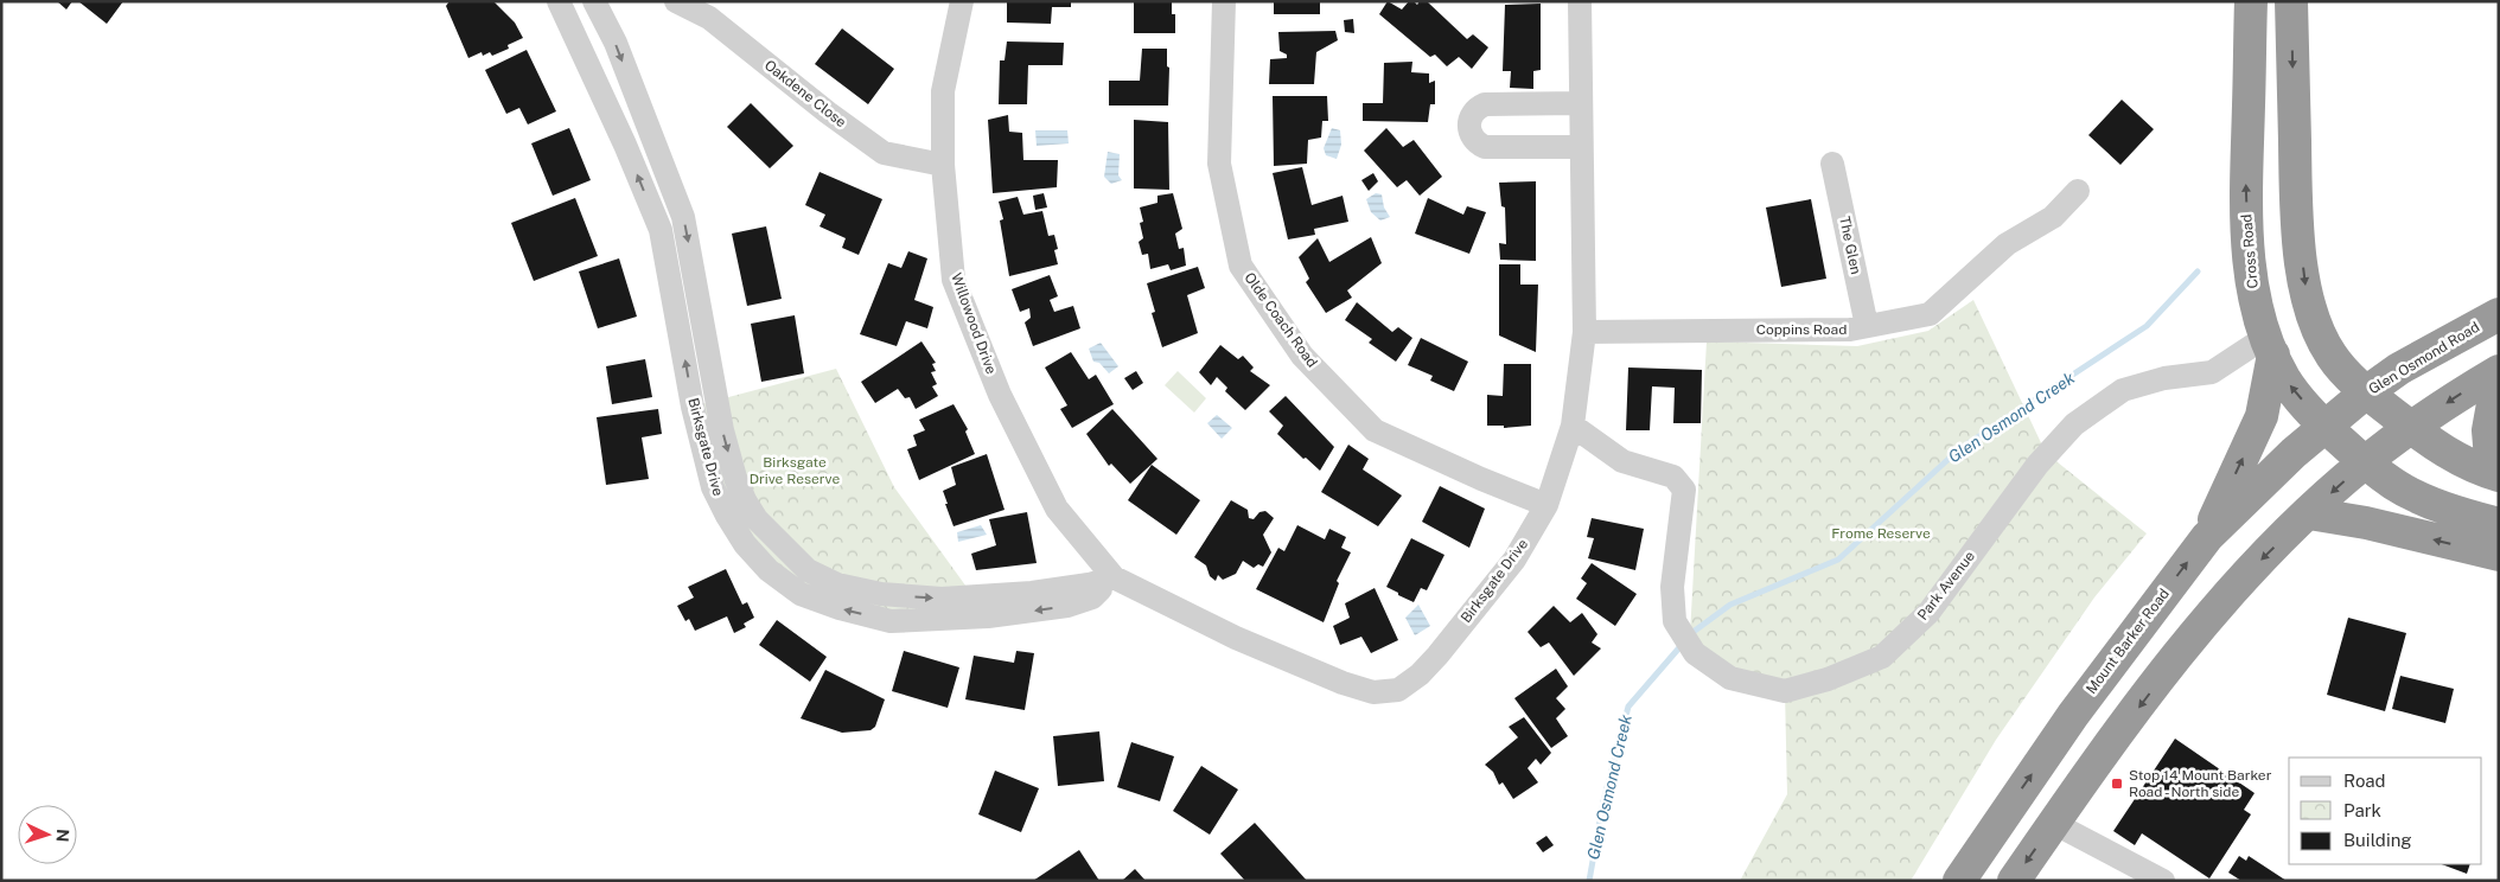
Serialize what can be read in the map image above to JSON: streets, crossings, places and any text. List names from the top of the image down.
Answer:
{
  "streets": {
    "highway": ["Cross Road", "Glen Osmond Road", "Mount Barker Road"],
    "street": [
      "Oakdene Close",
      "The Glen",
      "Olde Coach Road",
      "Willowood Drive",
      "Coppins Road",
      "Birksgate Drive",
      "Park Avenue"
    ]
  },
  "crossings": [
    ["Oakdene Close", "Willowood Drive"],
    ["The Glen", "Coppins Road"],
    ["Cross Road", "Glen Osmond Road"],
    ["Cross Road", "Park Avenue"],
    ["Cross Road", "Mount Barker Road"],
    ["Olde Coach Road", "Birksgate Drive"],
    ["Willowood Drive", "Birksgate Drive"],
    ["Coppins Road", "Birksgate Drive"],
    ["Glen Osmond Road", "Mount Barker Road"],
    ["Birksgate Drive", "Park Avenue"]
  ],
  "water": ["Glen Osmond Creek"],
  "parks": ["Birksgate Drive Reserve", "Frome Reserve"],
  "places": {
    "transit": ["Stop 14 Mount Barker Road - North side"]
  },
  "legend": ["Road", "Park", "Building"],
  "north": "right"
}
